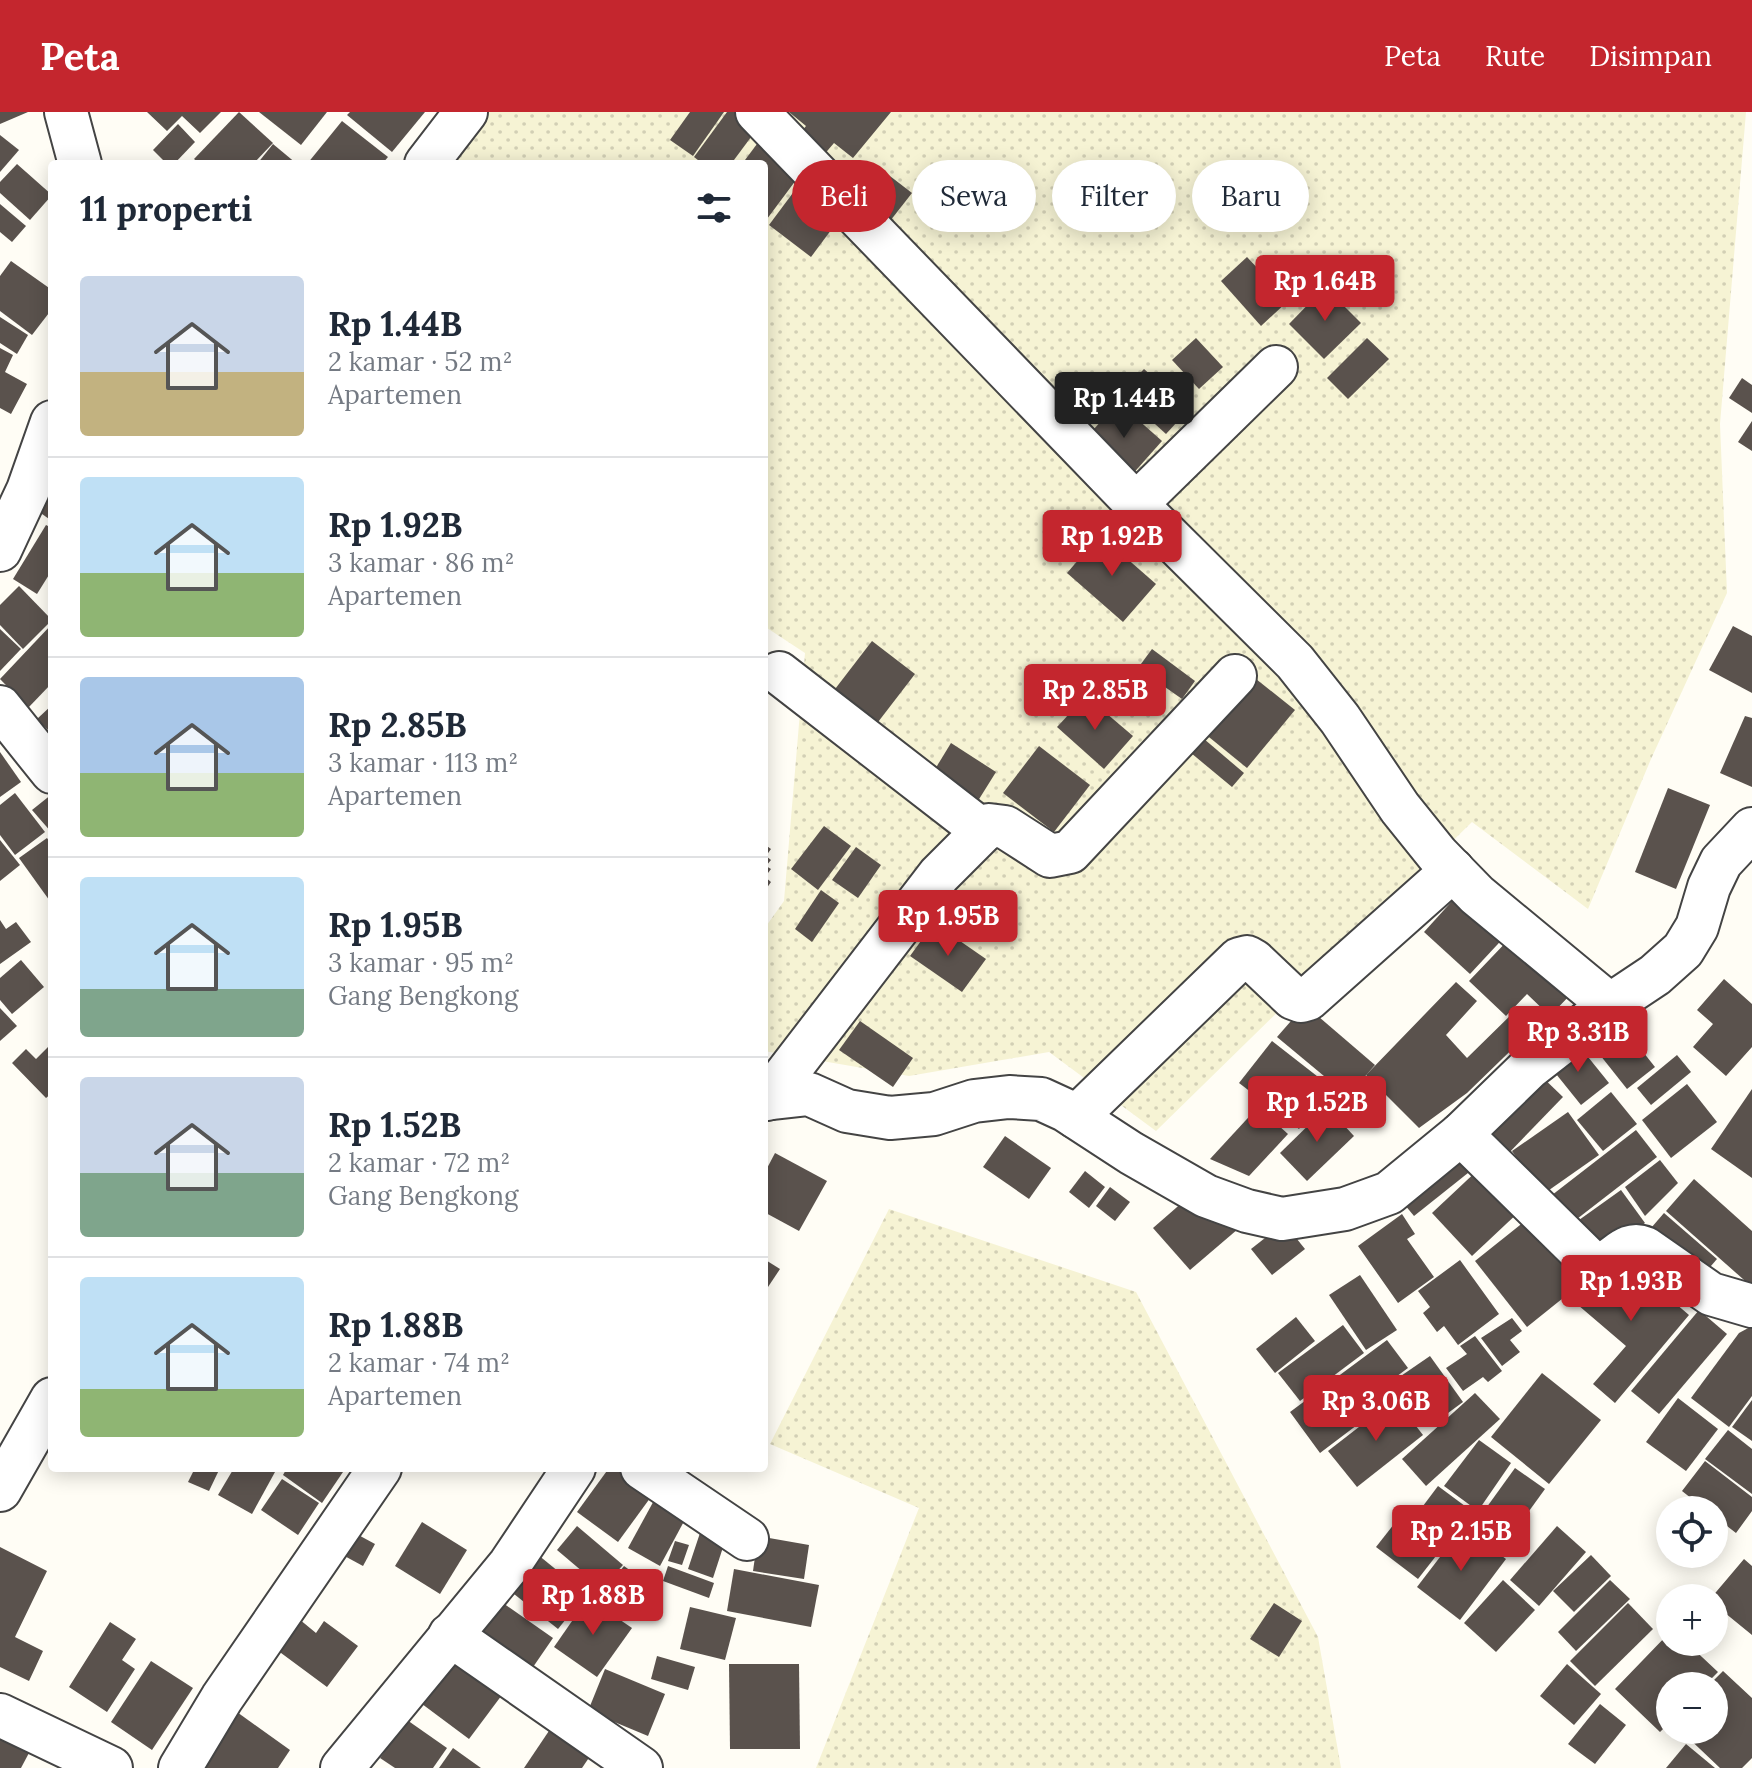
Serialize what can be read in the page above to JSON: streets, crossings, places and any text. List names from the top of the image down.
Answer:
{
  "page": {
    "header": "Peta",
    "nav": ["Peta", "Rute", "Disimpan"],
    "chip": [
      "Beli",
      "Sewa",
      "Filter",
      "Baru"
    ],
    "heading": "11 properti",
    "price": [
      "Rp 1.64B",
      "Rp 1.44B",
      "Rp 1.92B",
      "Rp 2.85B",
      "Rp 1.95B",
      "Rp 3.31B",
      "Rp 1.52B",
      "Rp 1.93B",
      "Rp 3.06B",
      "Rp 2.15B",
      "Rp 1.88B"
    ],
    "list": [
      {
        "name": "Rp 1.44B",
        "note": "2 kamar · 52 m² · Apartemen"
      },
      {
        "name": "Rp 1.92B",
        "note": "3 kamar · 86 m² · Apartemen"
      },
      {
        "name": "Rp 2.85B",
        "note": "3 kamar · 113 m² · Apartemen"
      },
      {
        "name": "Rp 1.95B",
        "note": "3 kamar · 95 m² · Gang Bengkong"
      },
      {
        "name": "Rp 1.52B",
        "note": "2 kamar · 72 m² · Gang Bengkong"
      },
      {
        "name": "Rp 1.88B",
        "note": "2 kamar · 74 m² · Apartemen"
      }
    ],
    "map_buttons": ["+", "−"]
  }
}
